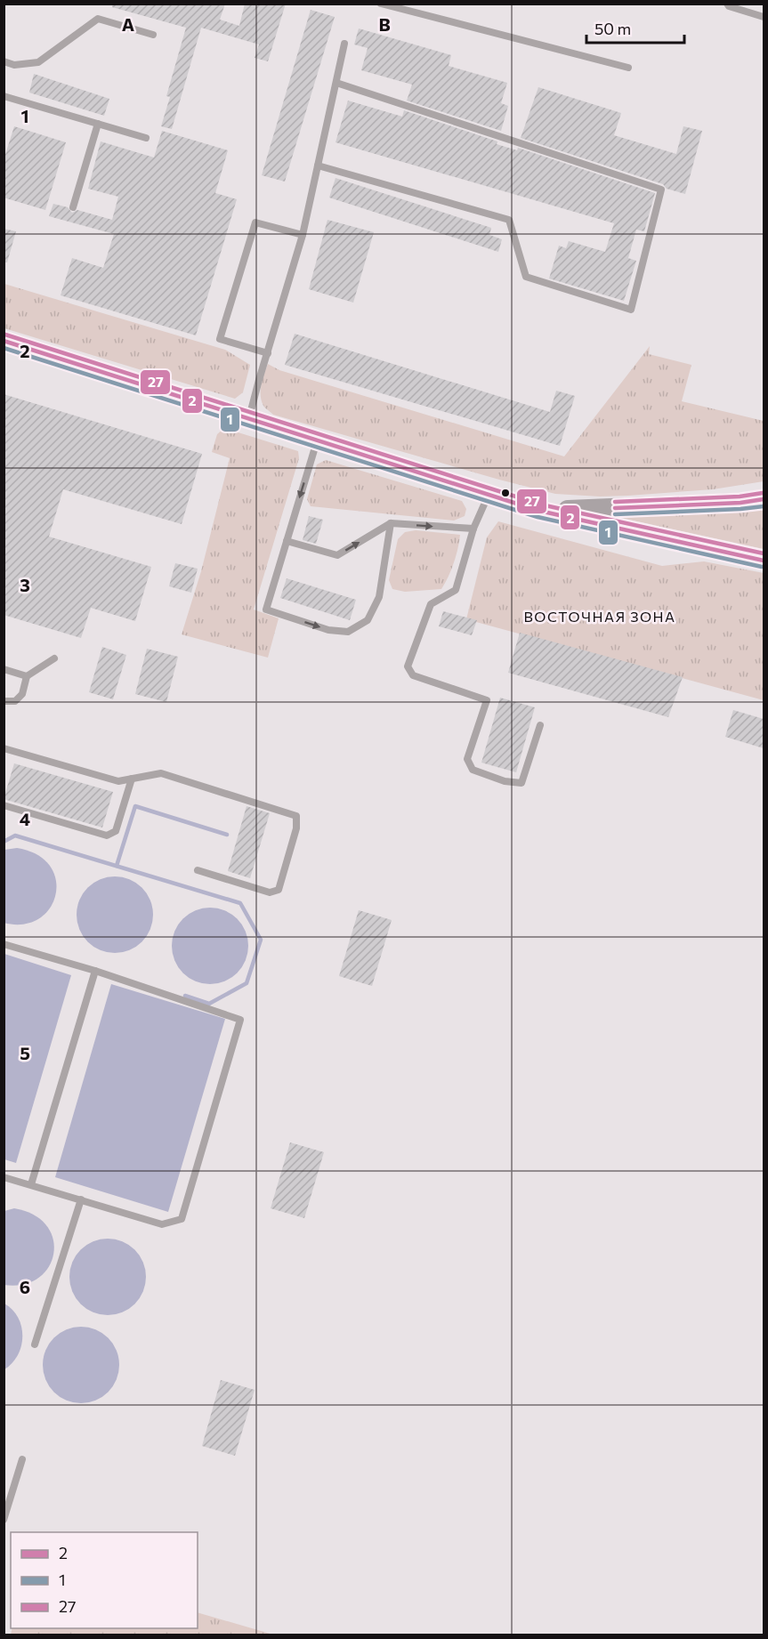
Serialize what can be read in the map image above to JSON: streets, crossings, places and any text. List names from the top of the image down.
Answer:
{
  "districts": ["ВОСТОЧНАЯ ЗОНА"],
  "lines": ["transit line 27", "transit line 2", "transit line 1"],
  "legend": ["2", "1", "27"],
  "scale_bar": "50 m",
  "grid": {
    "columns": ["A", "B"],
    "rows": [
      "1",
      "2",
      "3",
      "4",
      "5",
      "6"
    ]
  }
}
